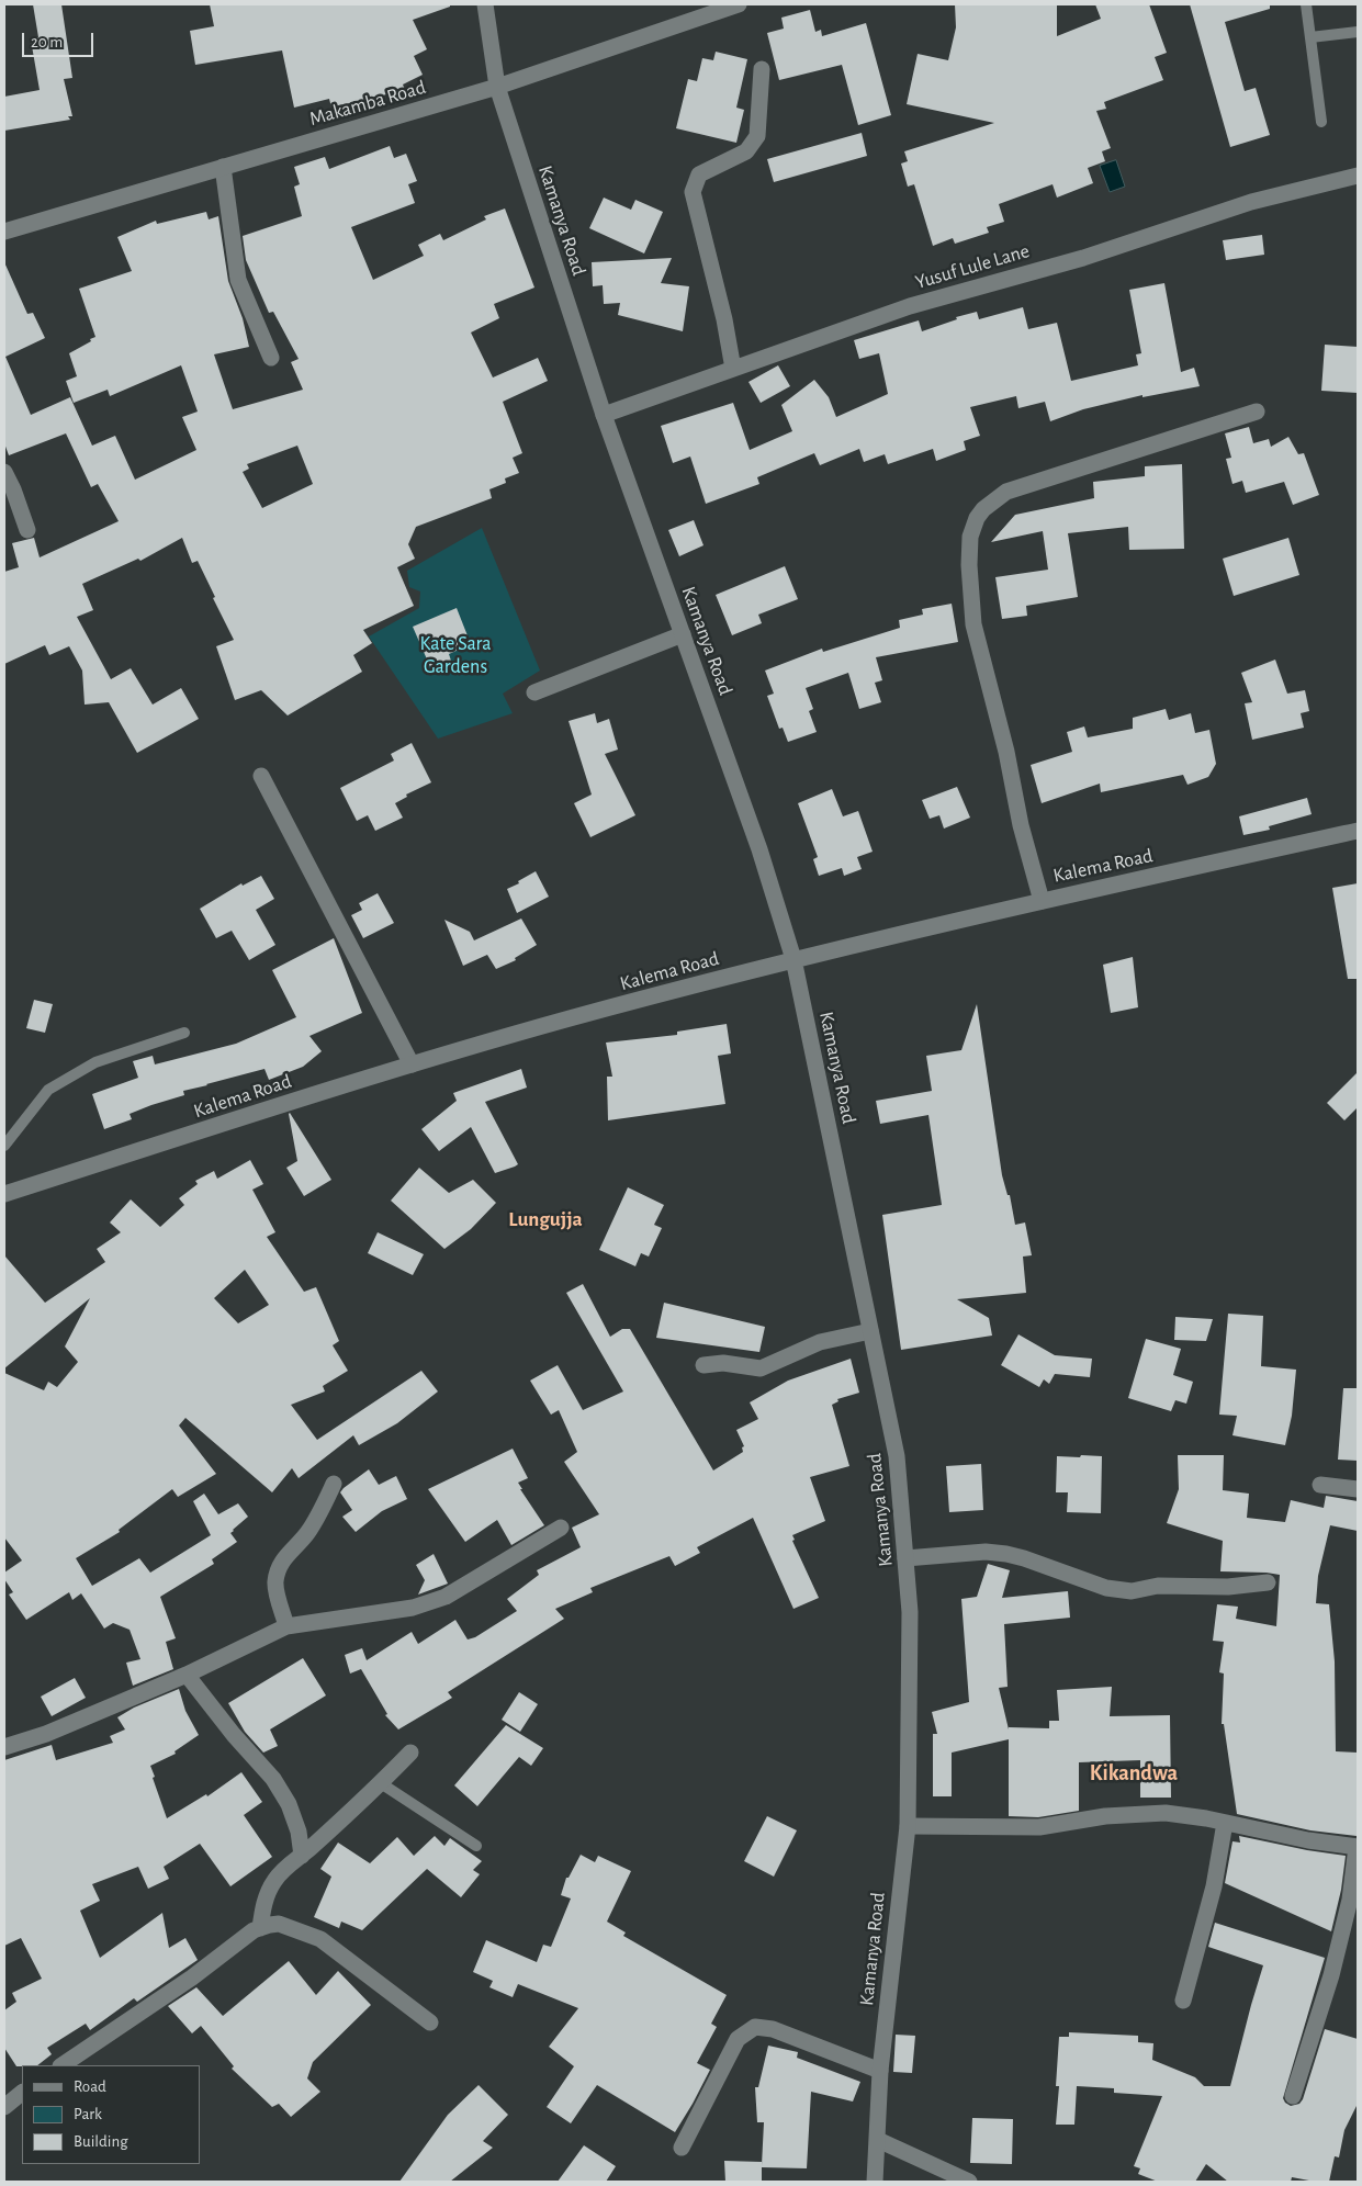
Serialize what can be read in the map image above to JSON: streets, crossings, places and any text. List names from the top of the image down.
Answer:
{
  "streets": {
    "street": [
      "Makamba Road",
      "Kamanya Road",
      "Yusuf Lule Lane",
      "Kalema Road"
    ]
  },
  "crossings": [
    ["Makamba Road", "Kamanya Road"],
    ["Kamanya Road", "Yusuf Lule Lane"],
    ["Kamanya Road", "Kalema Road"]
  ],
  "districts": ["Lungujja", "Kikandwa"],
  "parks": ["Kate Sara Gardens"],
  "legend": ["Road", "Park", "Building"],
  "scale_bar": "20 m"
}
